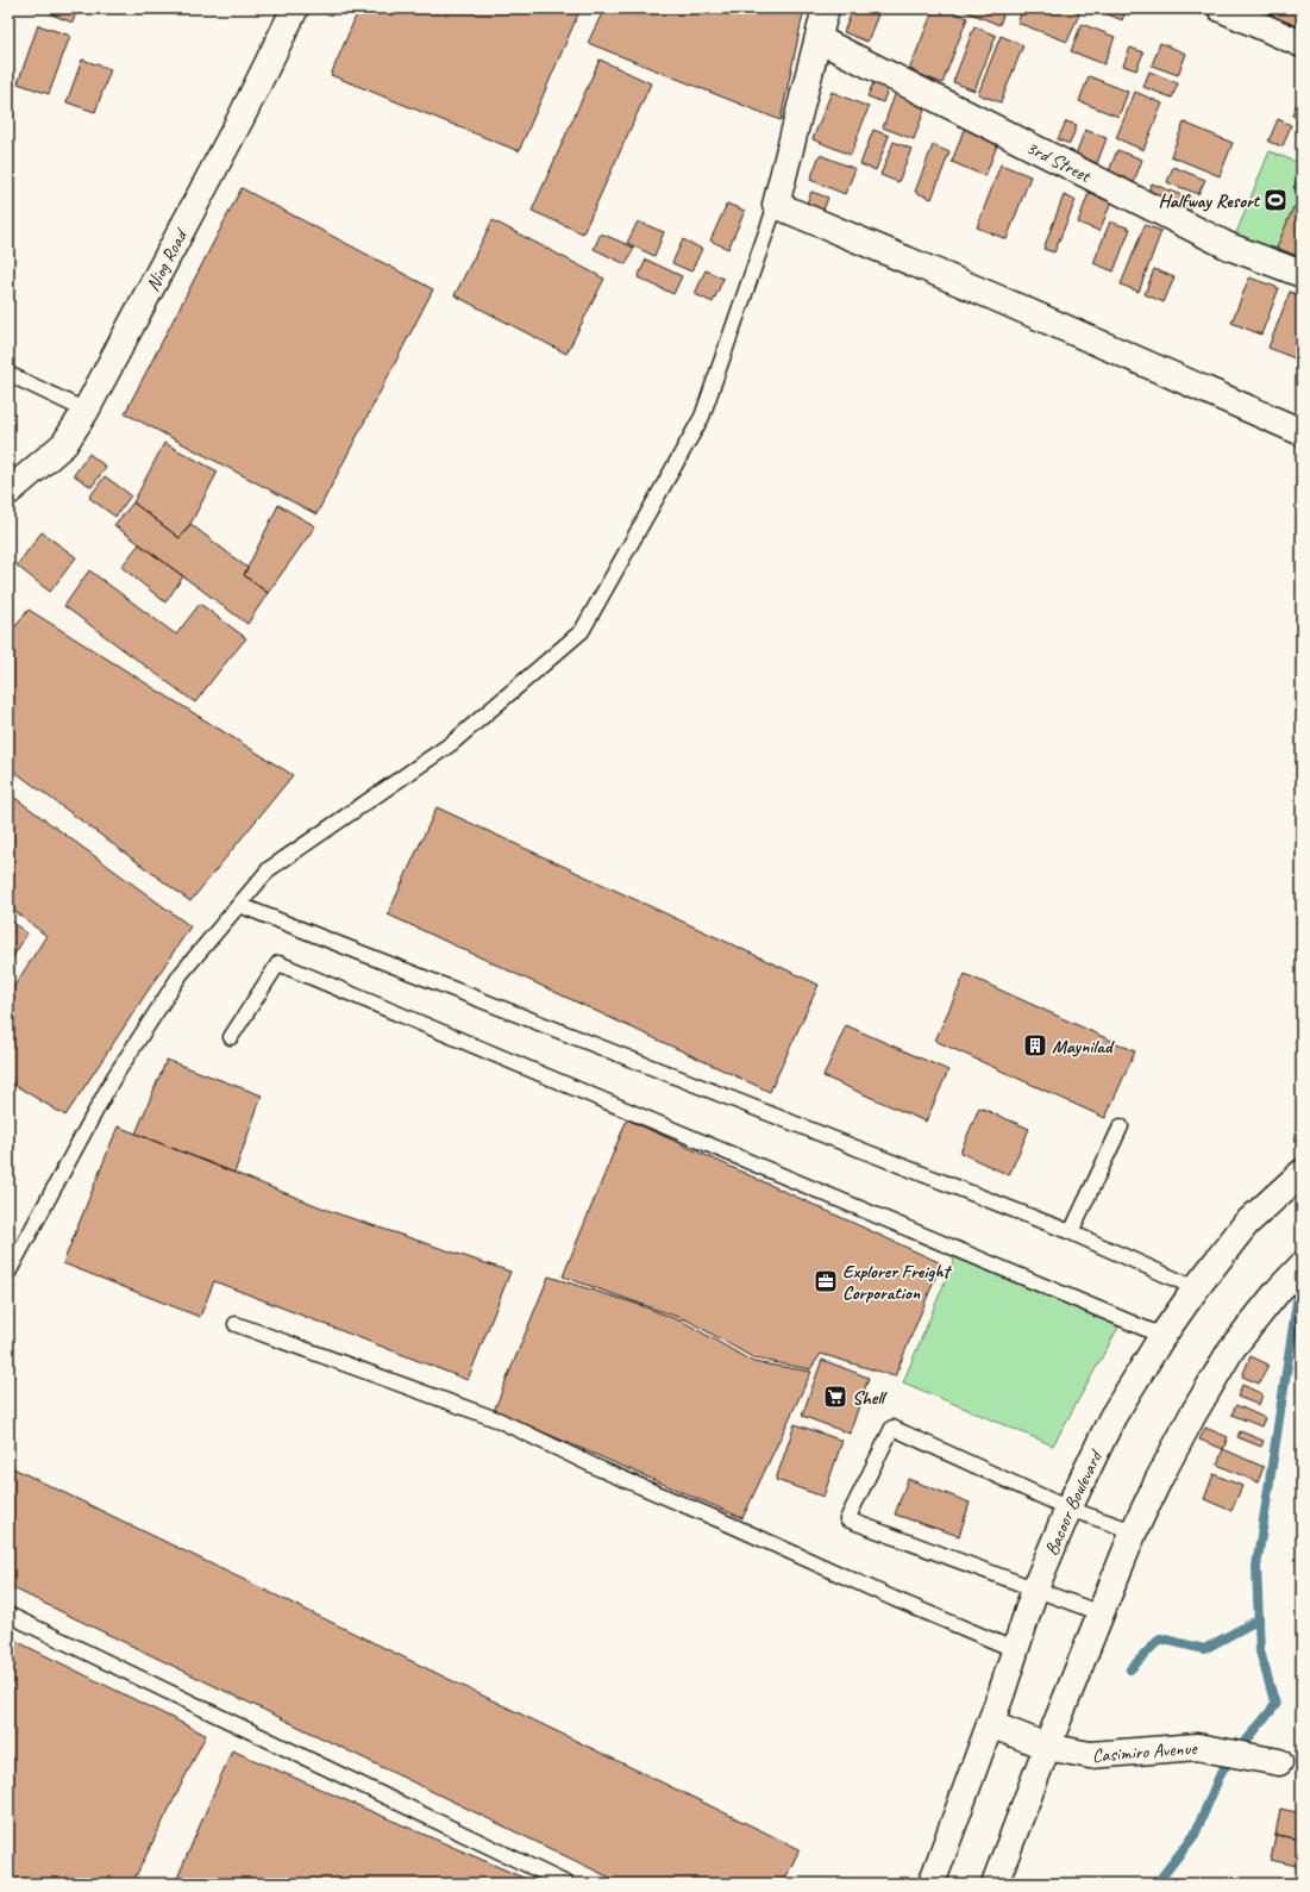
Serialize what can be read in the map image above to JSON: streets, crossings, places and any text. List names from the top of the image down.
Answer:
{
  "streets": {
    "street": [
      "3rd Street",
      "Niog Road",
      "Bacoor Boulevard",
      "Casimiro Avenue"
    ]
  },
  "crossings": [
    ["Bacoor Boulevard", "Casimiro Avenue"]
  ],
  "places": {
    "sports": ["Halfway Resort"],
    "building": ["Maynilad"],
    "office": ["Explorer Freight Corporation"],
    "supermarket": ["Shell"]
  }
}
